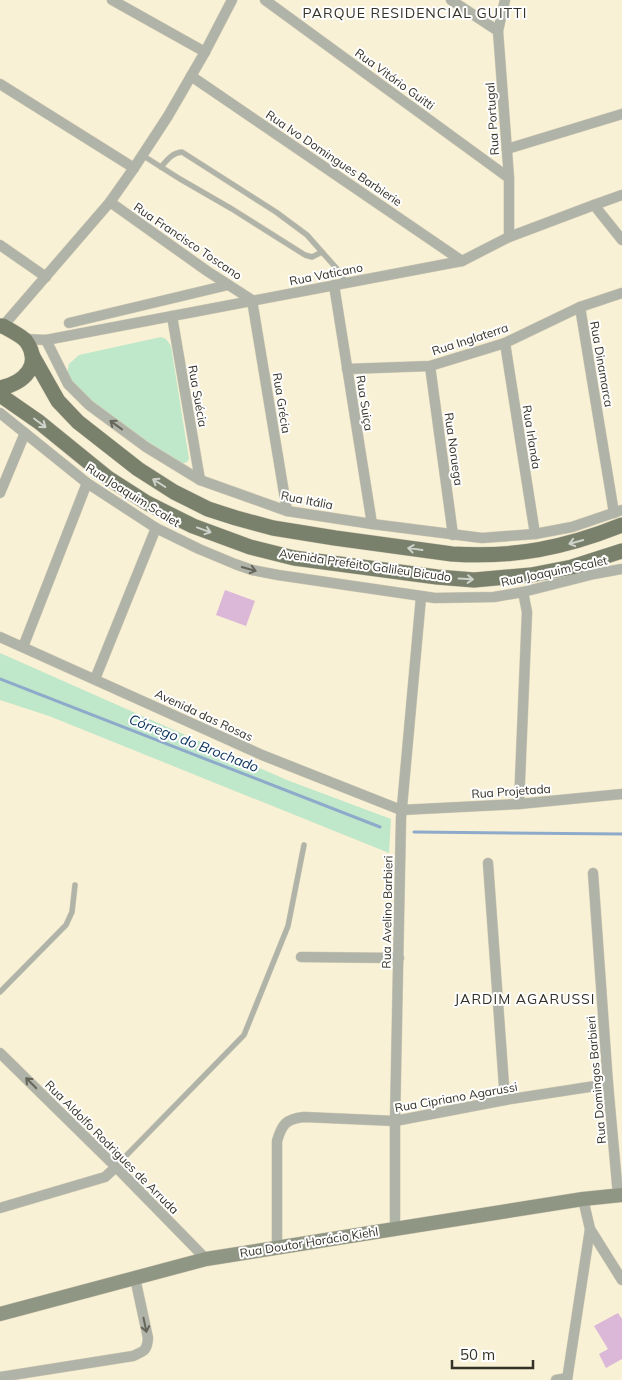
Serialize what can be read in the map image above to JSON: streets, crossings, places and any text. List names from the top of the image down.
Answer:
{
  "streets": {
    "main road": ["Avenida Prefeito Galileu Bicudo"],
    "street": [
      "Rua Vitório Guitti",
      "Rua Portugal",
      "Rua Ivo Domingues Barbierie",
      "Rua Francisco Toscano",
      "Rua Vaticano",
      "Rua Inglaterra",
      "Rua Dinamarca",
      "Rua Suécia",
      "Rua Grécia",
      "Rua Suiça",
      "Rua Irlanda",
      "Rua Noruega",
      "Rua Joaquim Scalet",
      "Rua Itália",
      "Avenida das Rosas",
      "Rua Projetada",
      "Rua Avelino Barbieri",
      "Rua Domingos Barbieri",
      "Rua Cipriano Agarussi",
      "Rua Aldolfo Rodrigues de Arruda",
      "Rua Doutor Horácio Kiehl"
    ]
  },
  "crossings": [
    ["Rua Vitório Guitti", "Rua Portugal"],
    ["Rua Portugal", "Rua Vaticano"],
    ["Rua Ivo Domingues Barbierie", "Rua Vaticano"],
    ["Rua Francisco Toscano", "Rua Vaticano"],
    ["Rua Francisco Toscano", "Rua Grécia"],
    ["Rua Vaticano", "Rua Suécia"],
    ["Rua Vaticano", "Rua Grécia"],
    ["Rua Vaticano", "Rua Suiça"],
    ["Rua Vaticano", "Rua Itália"],
    ["Rua Vaticano", "Avenida Prefeito Galileu Bicudo"],
    ["Rua Inglaterra", "Rua Dinamarca"],
    ["Rua Inglaterra", "Rua Suiça"],
    ["Rua Inglaterra", "Rua Irlanda"],
    ["Rua Inglaterra", "Rua Noruega"],
    ["Rua Dinamarca", "Rua Itália"],
    ["Rua Dinamarca", "Avenida Prefeito Galileu Bicudo"],
    ["Rua Suécia", "Rua Itália"],
    ["Rua Grécia", "Rua Itália"],
    ["Rua Suiça", "Rua Itália"],
    ["Rua Irlanda", "Rua Itália"],
    ["Rua Noruega", "Rua Itália"],
    ["Rua Joaquim Scalet", "Rua Avelino Barbieri"],
    ["Rua Itália", "Avenida Prefeito Galileu Bicudo"],
    ["Avenida das Rosas", "Rua Projetada"],
    ["Avenida das Rosas", "Rua Avelino Barbieri"],
    ["Rua Projetada", "Rua Avelino Barbieri"],
    ["Rua Avelino Barbieri", "Rua Cipriano Agarussi"],
    ["Rua Avelino Barbieri", "Rua Doutor Horácio Kiehl"],
    ["Rua Domingos Barbieri", "Rua Cipriano Agarussi"],
    ["Rua Domingos Barbieri", "Rua Doutor Horácio Kiehl"],
    ["Rua Cipriano Agarussi", "Rua Doutor Horácio Kiehl"],
    ["Rua Aldolfo Rodrigues de Arruda", "Rua Doutor Horácio Kiehl"]
  ],
  "one_way": ["Rua Joaquim Scalet", "Rua Aldolfo Rodrigues de Arruda"],
  "districts": ["PARQUE RESIDENCIAL GUITTI", "JARDIM AGARUSSI"],
  "water": ["Córrego do Brochado"],
  "scale_bar": "50 m"
}
